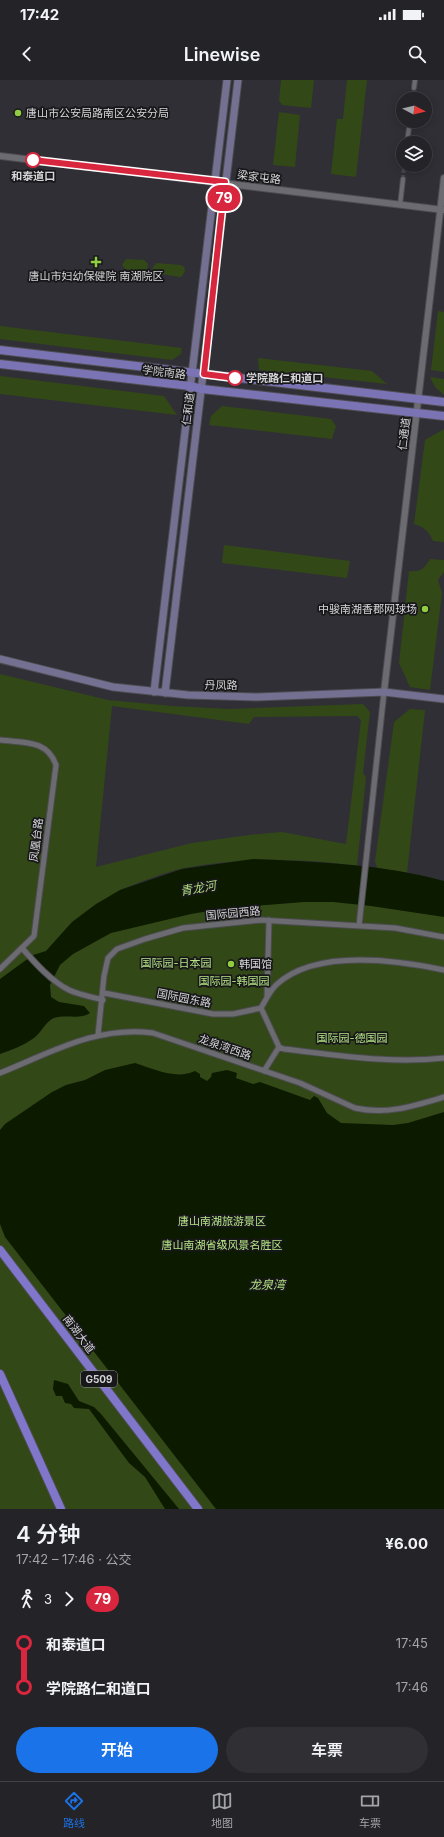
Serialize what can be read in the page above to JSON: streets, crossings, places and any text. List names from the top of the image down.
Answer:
{
  "streets": {
    "highway": ["南湖大道", "G509"],
    "main road": ["学院南路", "仁和道", "丹凤路"],
    "street": [
      "梁家屯路",
      "仁通道",
      "凤凰台路",
      "国际园西路",
      "国际园东路",
      "龙泉湾西路"
    ]
  },
  "crossings": [
    ["梁家屯路", "仁和道"],
    ["梁家屯路", "仁通道"],
    ["学院南路", "仁和道"],
    ["学院南路", "仁通道"],
    ["仁和道", "丹凤路"],
    ["仁通道", "丹凤路"],
    ["国际园西路", "国际园东路"],
    ["国际园西路", "龙泉湾西路"]
  ],
  "water": ["青龙河", "龙泉湾"],
  "parks": [
    "国际园-日本园",
    "国际园-韩国园",
    "国际园-德国园",
    "唐山南湖旅游景区",
    "唐山南湖省级风景名胜区"
  ],
  "places": {
    "other": [
      "唐山市公安局路南区公安分局",
      "和泰道口",
      "学院路仁和道口",
      "中骏南湖香郡网球场",
      "韩国馆"
    ],
    "health": ["唐山市妇幼保健院 南湖院区"]
  },
  "lines": ["bus line 79"],
  "north": "right",
  "page": {
    "status": "17:42",
    "header": "Linewise",
    "on_map": "79",
    "heading": ["4 分钟", "17:42 – 17:46 · 公交", "¥6.00"],
    "legs": ["3", "79"],
    "list": [
      {
        "name": "和泰道口",
        "value": "17:45"
      },
      {
        "name": "学院路仁和道口",
        "value": "17:46"
      }
    ],
    "buttons": ["开始", "车票"],
    "tabs": ["路线", "地图", "车票"]
  }
}
